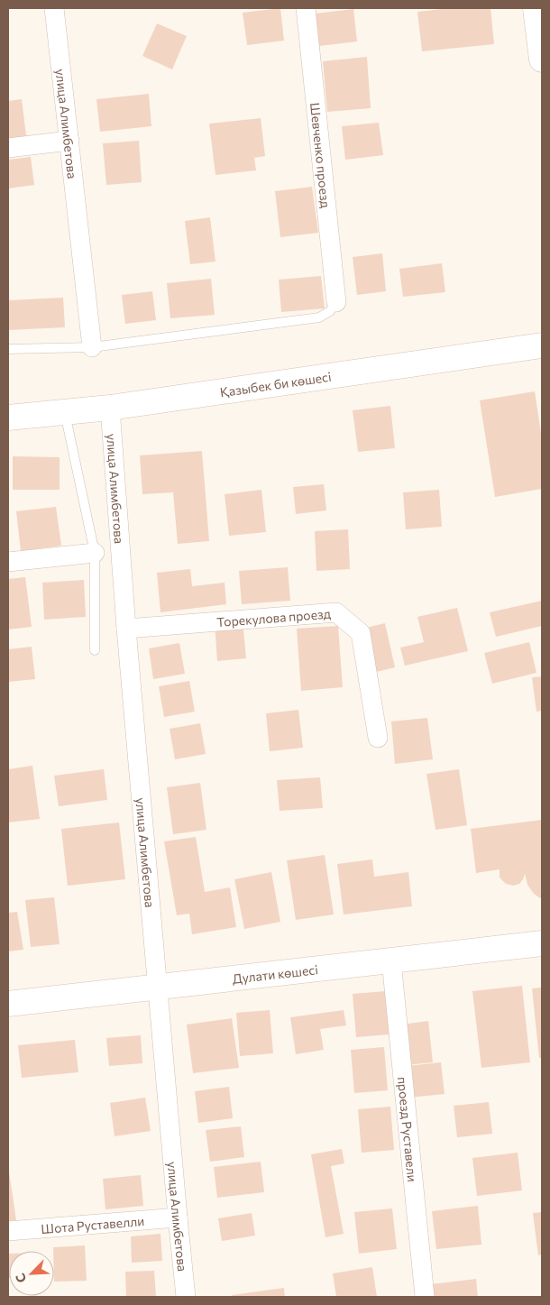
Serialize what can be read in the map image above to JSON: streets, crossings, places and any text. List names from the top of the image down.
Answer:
{
  "streets": {
    "main road": ["Қазыбек би көшесі", "Дулати көшесі"],
    "street": [
      "улица Алимбетова",
      "Шевченко проезд",
      "Торекулова проезд",
      "проезд Руставели",
      "Шота Руставелли"
    ]
  },
  "crossings": [
    ["улица Алимбетова", "Қазыбек би көшесі"],
    ["улица Алимбетова", "Торекулова проезд"],
    ["улица Алимбетова", "Дулати көшесі"],
    ["улица Алимбетова", "Шота Руставелли"],
    ["Дулати көшесі", "проезд Руставели"]
  ],
  "north": "bottom left"
}
